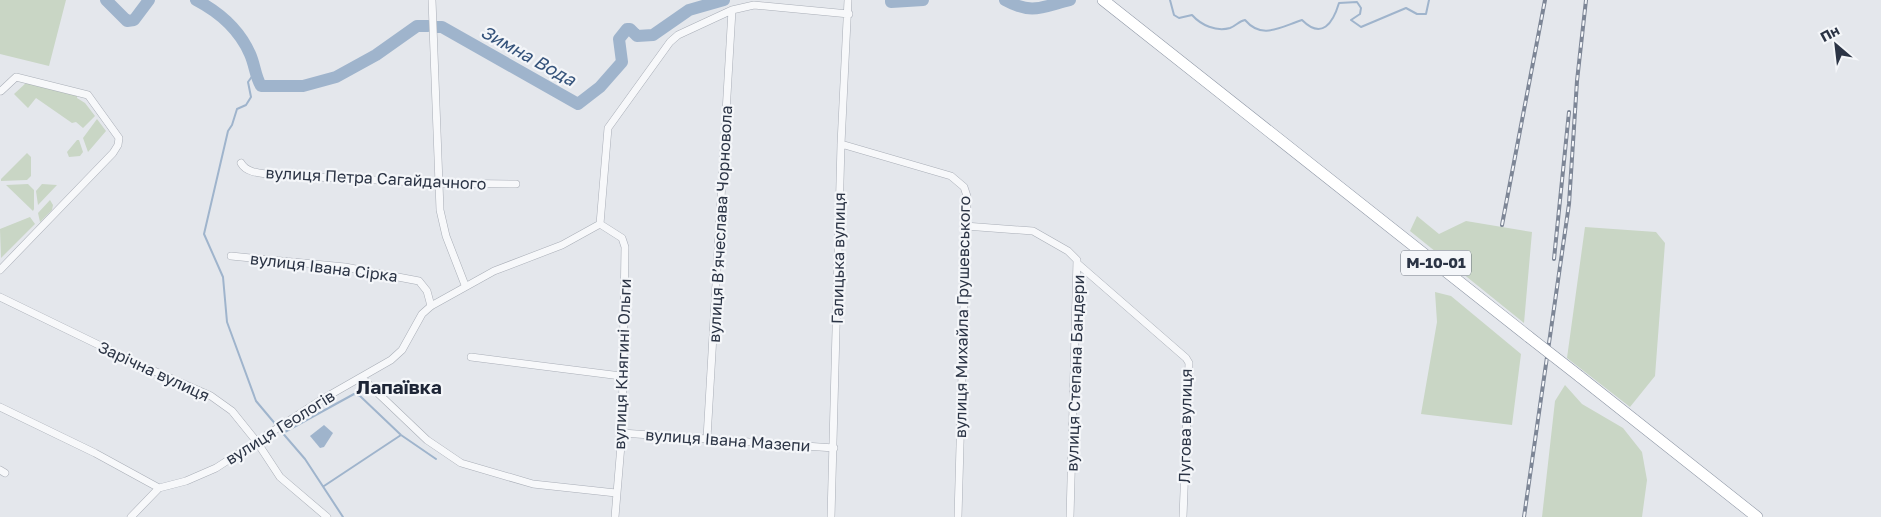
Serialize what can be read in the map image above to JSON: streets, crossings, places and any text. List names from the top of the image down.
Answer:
{
  "streets": {
    "highway": ["М-10-01"],
    "street": [
      "вулиця Петра Сагайдачного",
      "вулиця Вʼячеслава Чорновола",
      "Галицька вулиця",
      "вулиця Івана Сірка",
      "вулиця Михайла Грушевського",
      "вулиця Княгині Ольги",
      "Зарічна вулиця",
      "вулиця Степана Бандери",
      "Лугова вулиця",
      "вулиця Геологів",
      "вулиця Івана Мазепи"
    ]
  },
  "crossings": [
    ["вулиця Вʼячеслава Чорновола", "вулиця Івана Мазепи"],
    ["Галицька вулиця", "вулиця Михайла Грушевського"],
    ["Галицька вулиця", "вулиця Івана Мазепи"],
    ["вулиця Івана Сірка", "вулиця Геологів"],
    ["вулиця Михайла Грушевського", "вулиця Степана Бандери"],
    ["вулиця Княгині Ольги", "вулиця Геологів"],
    ["вулиця Княгині Ольги", "вулиця Івана Мазепи"],
    ["Зарічна вулиця", "вулиця Геологів"],
    ["вулиця Степана Бандери", "Лугова вулиця"]
  ],
  "districts": ["Лапаївка"],
  "water": ["Зимна Вода"],
  "north": "top left"
}
